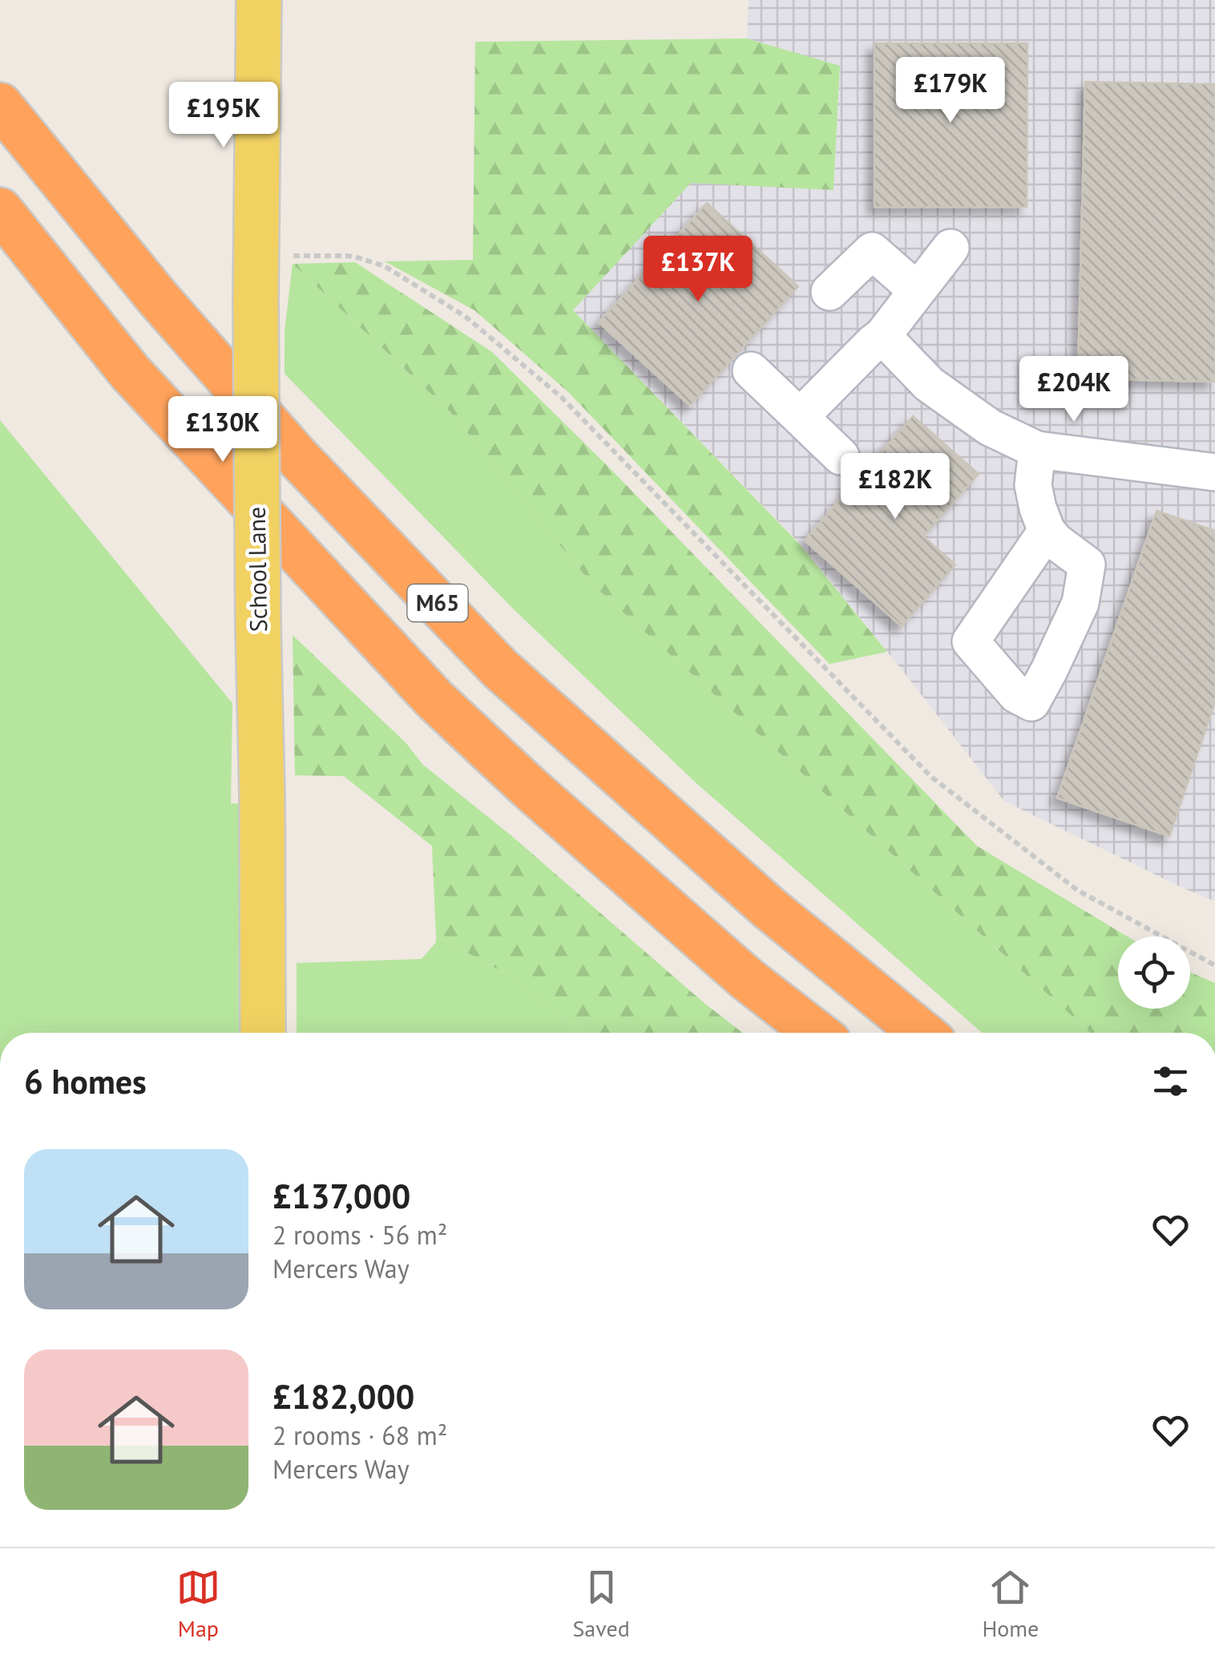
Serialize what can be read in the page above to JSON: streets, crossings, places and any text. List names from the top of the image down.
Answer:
{
  "streets": {
    "highway": ["M65"],
    "main road": ["School Lane"]
  },
  "page": {
    "price": [
      "£179K",
      "£195K",
      "£137K",
      "£204K",
      "£130K",
      "£182K"
    ],
    "heading": "6 homes",
    "list": [
      {
        "name": "£137,000",
        "note": "2 rooms · 56 m² · Mercers Way"
      },
      {
        "name": "£182,000",
        "note": "2 rooms · 68 m² · Mercers Way"
      }
    ],
    "tabs": ["Map", "Saved", "Home"]
  }
}
